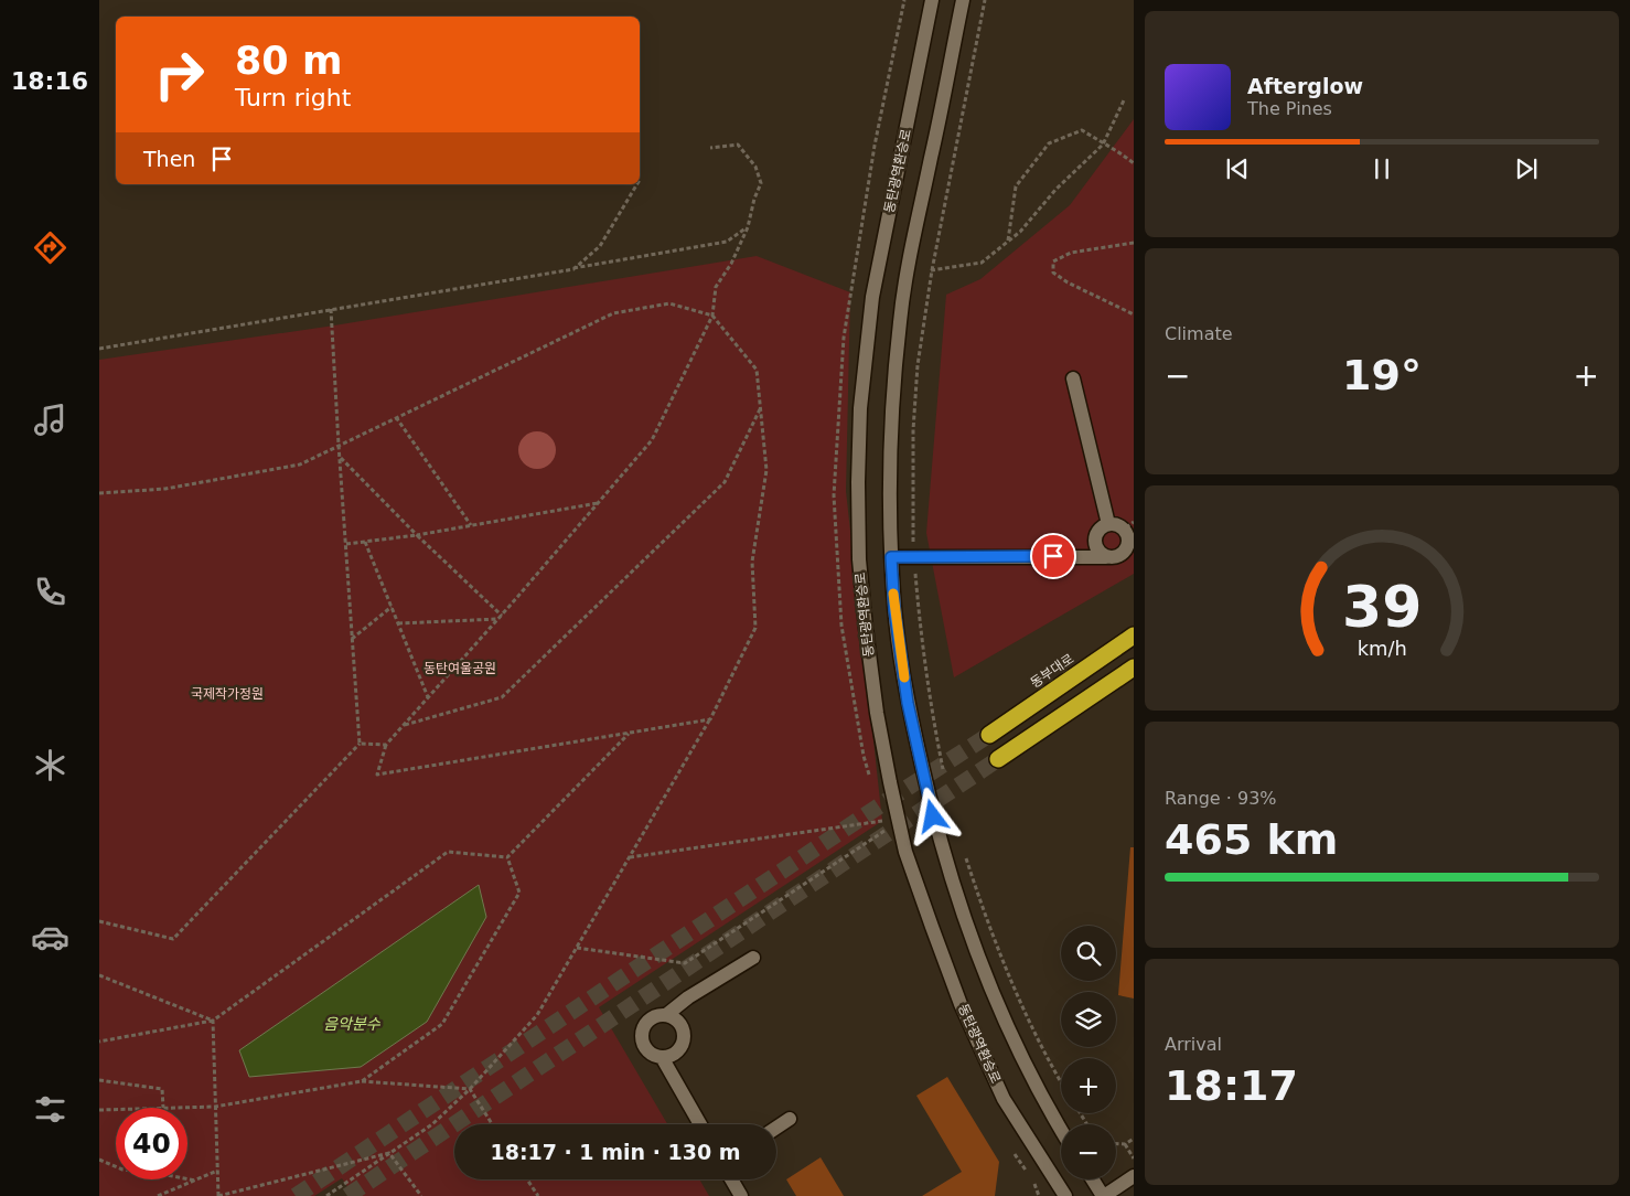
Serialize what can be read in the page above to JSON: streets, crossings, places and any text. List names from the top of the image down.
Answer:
{
  "streets": {
    "highway": ["동부대로"],
    "street": ["동탄광역환승로"]
  },
  "water": ["음악분수"],
  "parks": ["동탄여울공원", "국제작가정원"],
  "page": {
    "tabs": "18:16",
    "turn": ["80 m", "Turn right"],
    "song": ["Afterglow", "The Pines"],
    "then": "Then",
    "tile": [
      "Climate",
      ["Range · 93%", "465 km"],
      ["Arrival", "18:17"]
    ],
    "heat": ["−", "19°", "+"],
    "map_buttons": ["+", "−"],
    "limit": "40",
    "trip": "18:17 · 1 min · 130 m",
    "gauge": ["39", "km/h"]
  }
}
